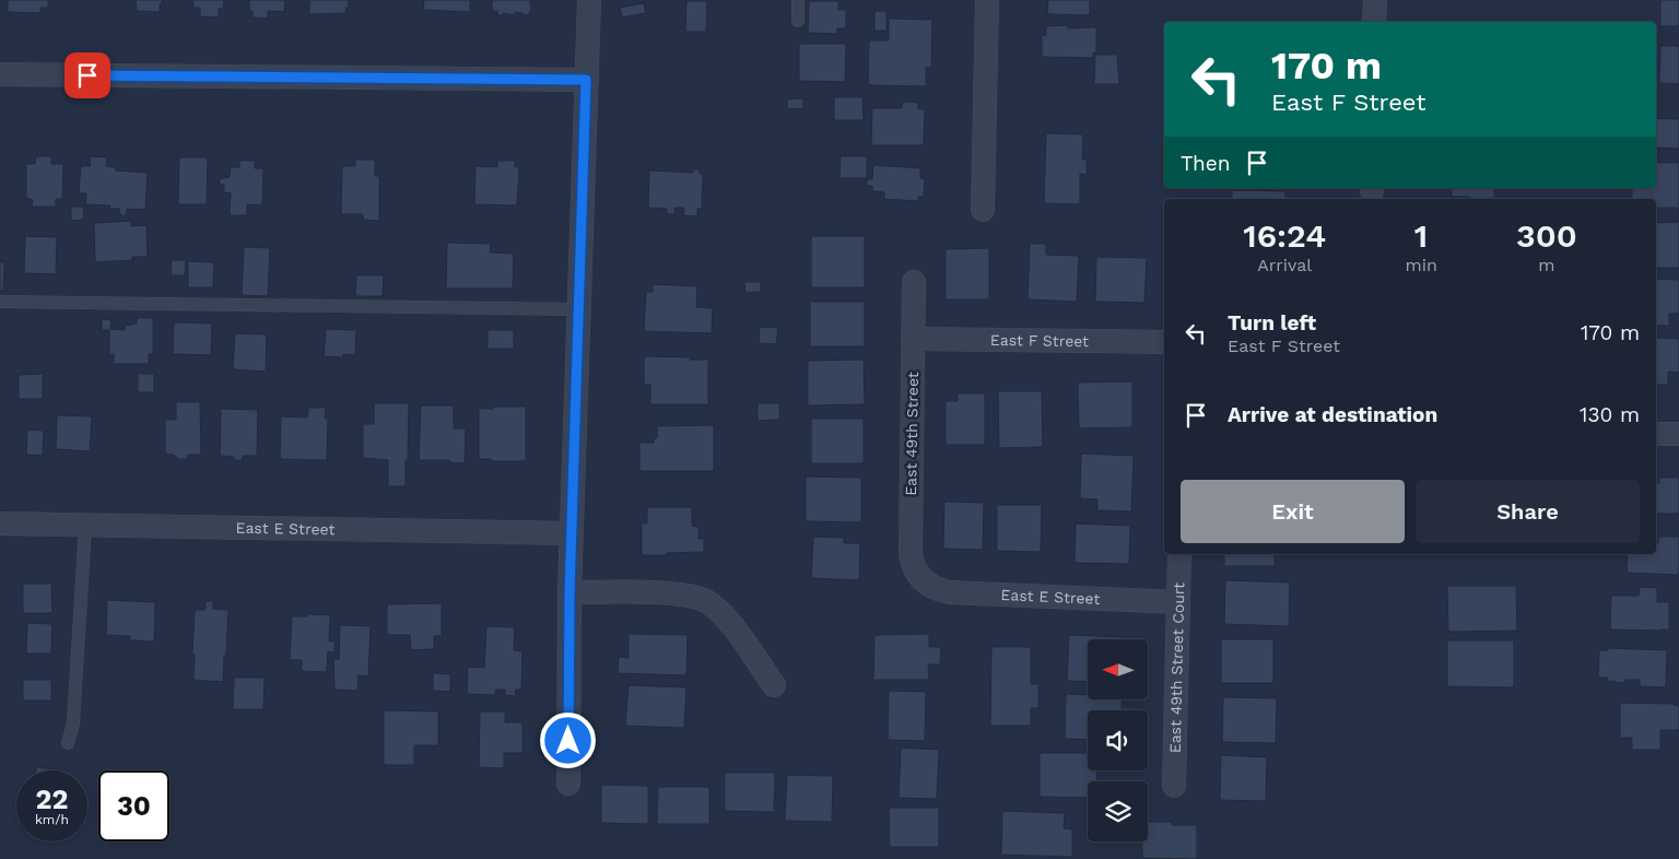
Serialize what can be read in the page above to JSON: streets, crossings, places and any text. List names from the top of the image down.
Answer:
{
  "streets": {
    "street": [
      "East F Street",
      "East 49th Street",
      "East E Street",
      "East 49th Street Court"
    ]
  },
  "crossings": [
    ["East F Street", "East 49th Street"],
    ["East 49th Street", "East E Street"],
    ["East E Street", "East 49th Street Court"]
  ],
  "north": "left",
  "page": {
    "turn": ["170 m", "East F Street"],
    "then": "Then",
    "eta": [
      "16:24",
      "Arrival",
      "1",
      "min",
      "300",
      "m"
    ],
    "list": [
      {
        "name": "Turn left",
        "note": "East F Street",
        "value": "170 m"
      },
      {
        "name": "Arrive at destination",
        "value": "130 m"
      }
    ],
    "buttons": ["Exit", "Share"],
    "speed": "22 km/h",
    "limit": "30"
  }
}
